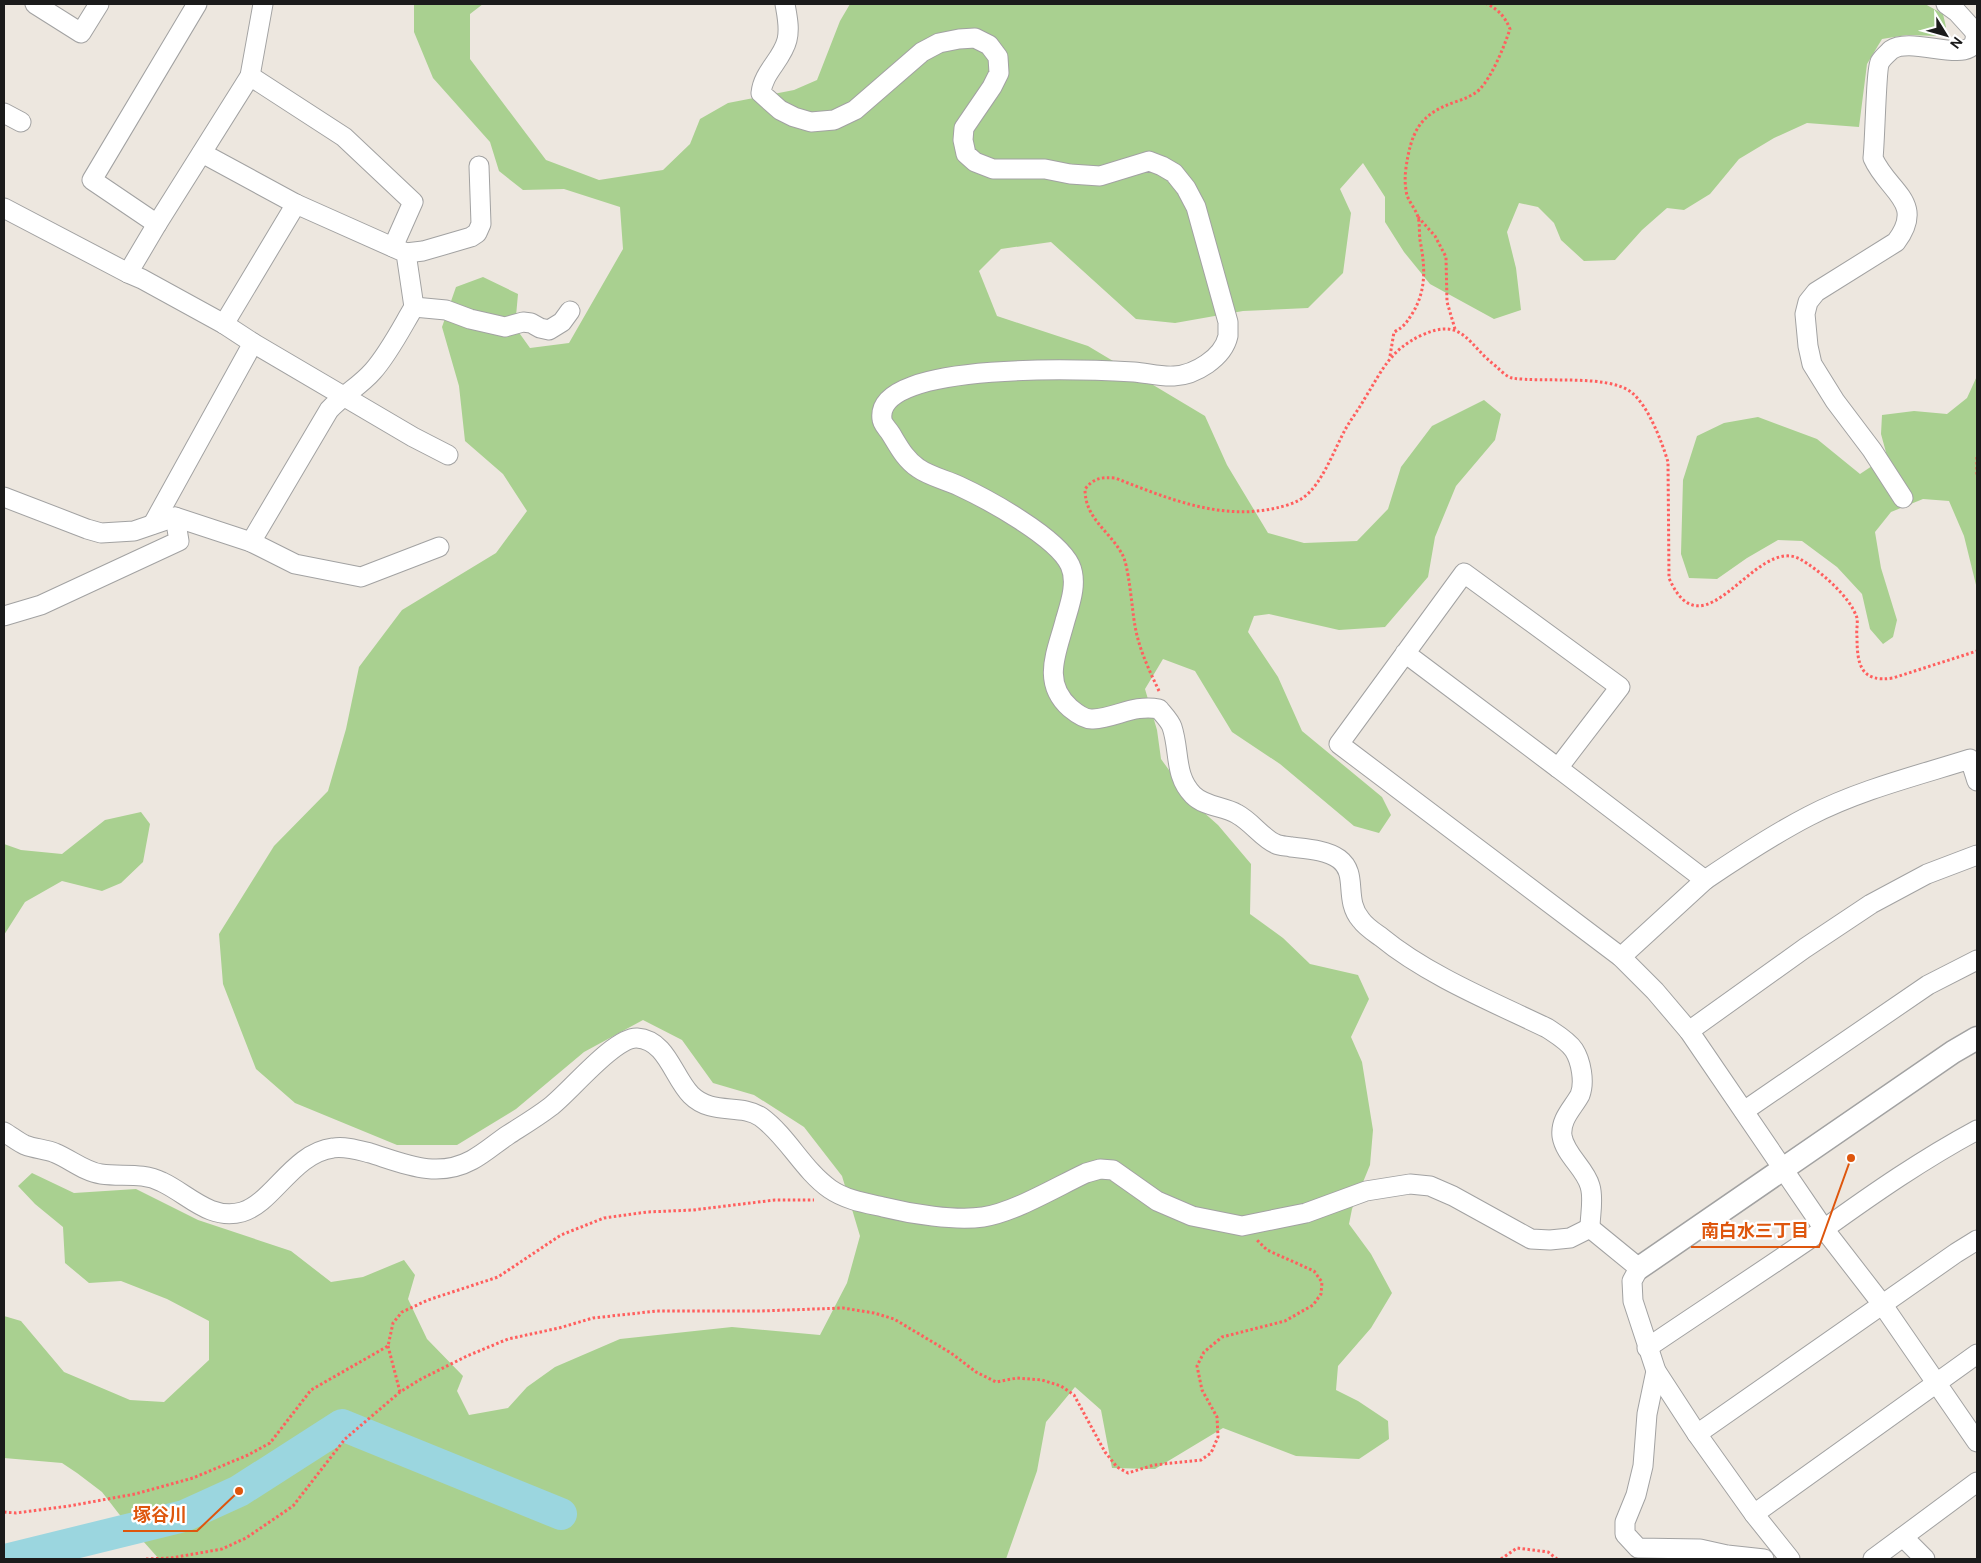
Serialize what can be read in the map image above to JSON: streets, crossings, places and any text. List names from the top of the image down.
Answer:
{
  "places": ["南白水三丁目", "塚谷川"],
  "north": "bottom right"
}
